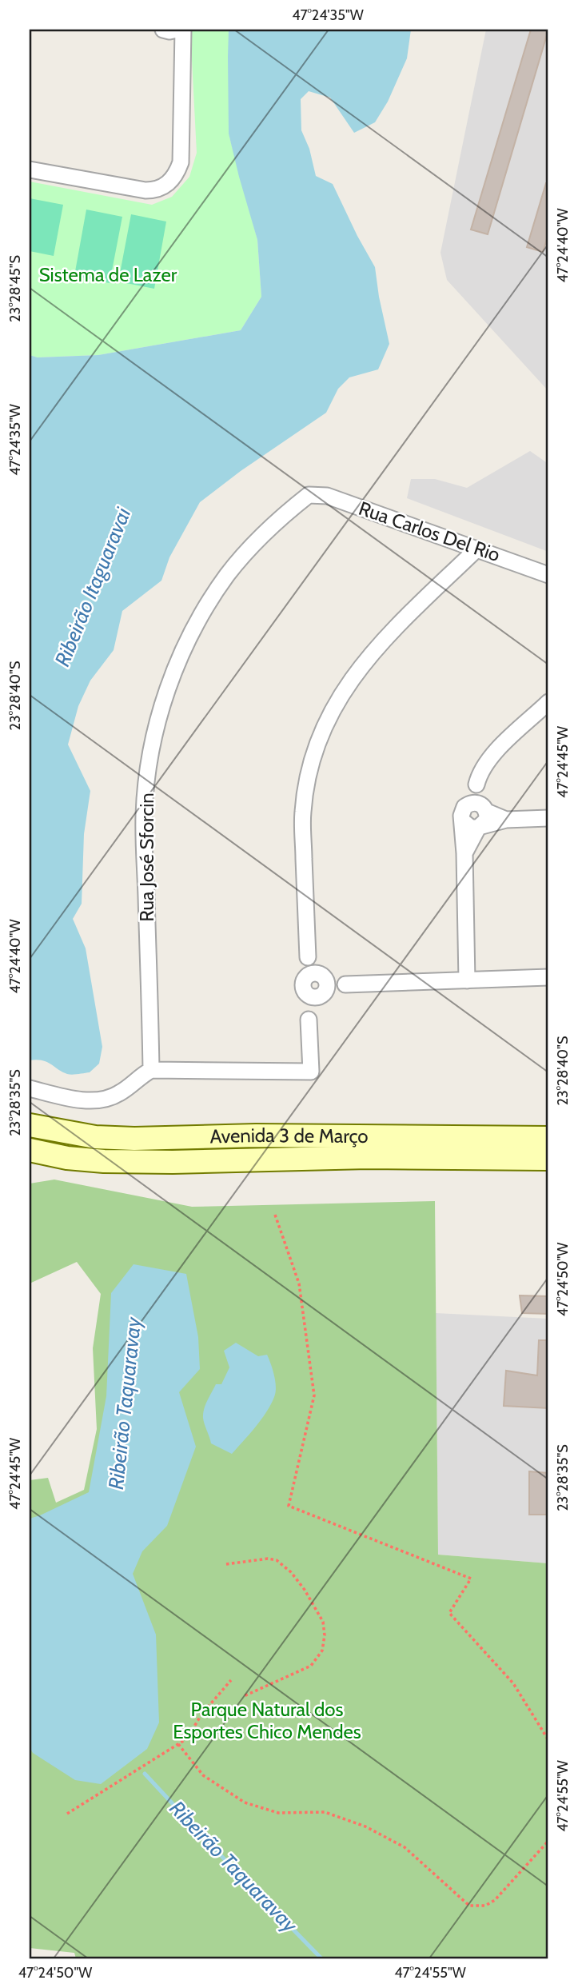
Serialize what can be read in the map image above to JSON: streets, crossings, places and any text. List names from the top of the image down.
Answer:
{
  "streets": {
    "main road": ["Avenida 3 de Março"],
    "street": ["Rua Carlos Del Rio", "Rua José Sforcin"]
  },
  "crossings": [
    ["Rua Carlos Del Rio", "Rua José Sforcin"]
  ],
  "water": ["Ribeirão Itaguaravai", "Ribeirão Taquaravay"],
  "parks": ["Sistema de Lazer", "Parque Natural dos Esportes Chico Mendes"],
  "coordinates": [
    "47°24'35\"W",
    "47°24'40\"W",
    "23°28'45\"S",
    "23°28'40\"S",
    "47°24'45\"W",
    "23°28'35\"S",
    "47°24'50\"W",
    "47°24'55\"W"
  ]
}
